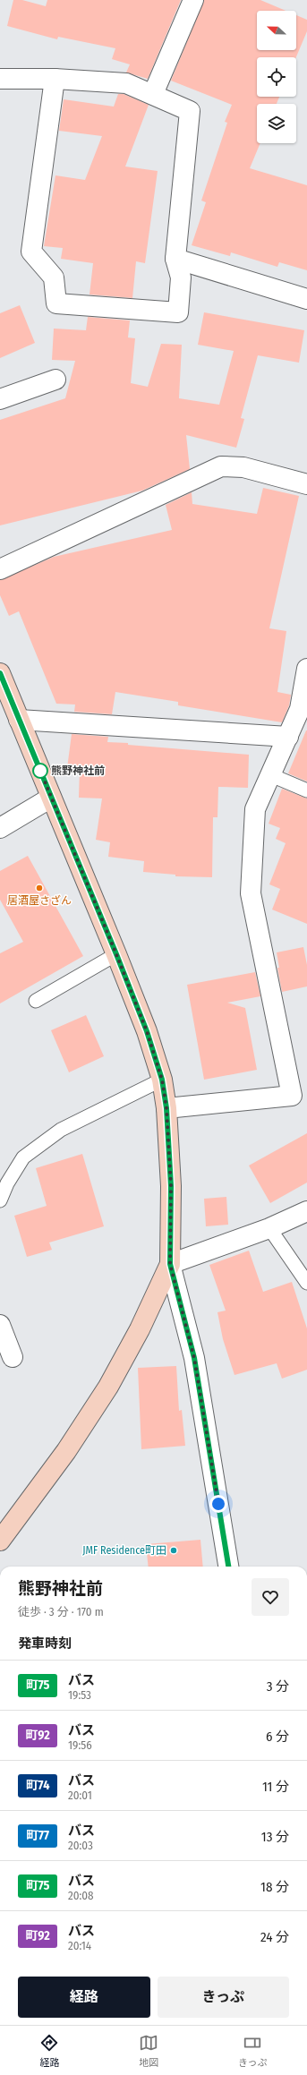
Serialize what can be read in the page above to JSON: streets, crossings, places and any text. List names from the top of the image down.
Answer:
{
  "places": ["熊野神社前", "居酒屋さざん", "JMF Residence町田"],
  "lines": ["bus line 町75"],
  "north": "left",
  "page": {
    "heading": [
      ["熊野神社前", "徒歩 · 3 分 · 170 m"],
      "発車時刻"
    ],
    "list": [
      {
        "mark": "町75",
        "name": "バス",
        "note": "19:53",
        "value": "3 分"
      },
      {
        "mark": "町92",
        "name": "バス",
        "note": "19:56",
        "value": "6 分"
      },
      {
        "mark": "町74",
        "name": "バス",
        "note": "20:01",
        "value": "11 分"
      },
      {
        "mark": "町77",
        "name": "バス",
        "note": "20:03",
        "value": "13 分"
      },
      {
        "mark": "町75",
        "name": "バス",
        "note": "20:08",
        "value": "18 分"
      },
      {
        "mark": "町92",
        "name": "バス",
        "note": "20:14",
        "value": "24 分"
      }
    ],
    "buttons": ["経路", "きっぷ"],
    "tabs": ["経路", "地図", "きっぷ"]
  }
}
